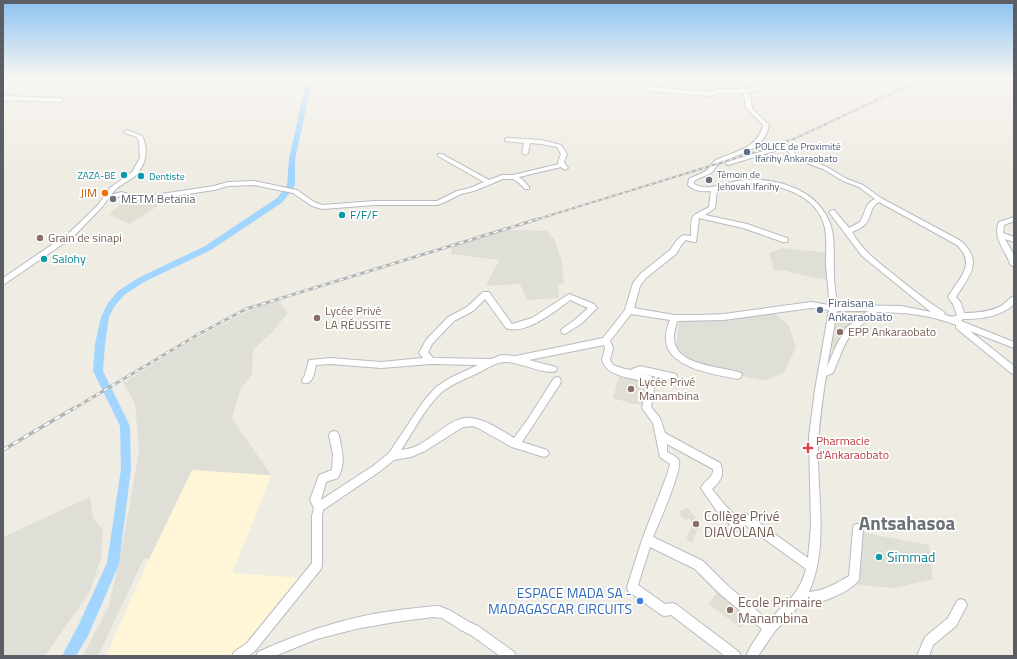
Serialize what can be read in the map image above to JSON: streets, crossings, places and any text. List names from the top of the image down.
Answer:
{
  "districts": ["Antsahasoa"],
  "places": {
    "other": [
      "POLICE de Proximité Ifarihy Ankaraobato",
      "ZAZA-BE",
      "Dentiste",
      "Témoin de Jehovah Ifarihy",
      "JIM",
      "METM Betania",
      "F/F/F",
      "Grain de sinapi",
      "Salohy",
      "Firaisana Ankaraobato",
      "Lycée Privé LA RÉUSSITE",
      "EPP Ankaraobato",
      "Lycée Privé Manambina",
      "Collège Privé DIAVOLANA",
      "Simmad",
      "ESPACE MADA SA - MADAGASCAR CIRCUITS",
      "Ecole Primaire Manambina"
    ],
    "health": ["Pharmacie d'Ankaraobato"]
  }
}
